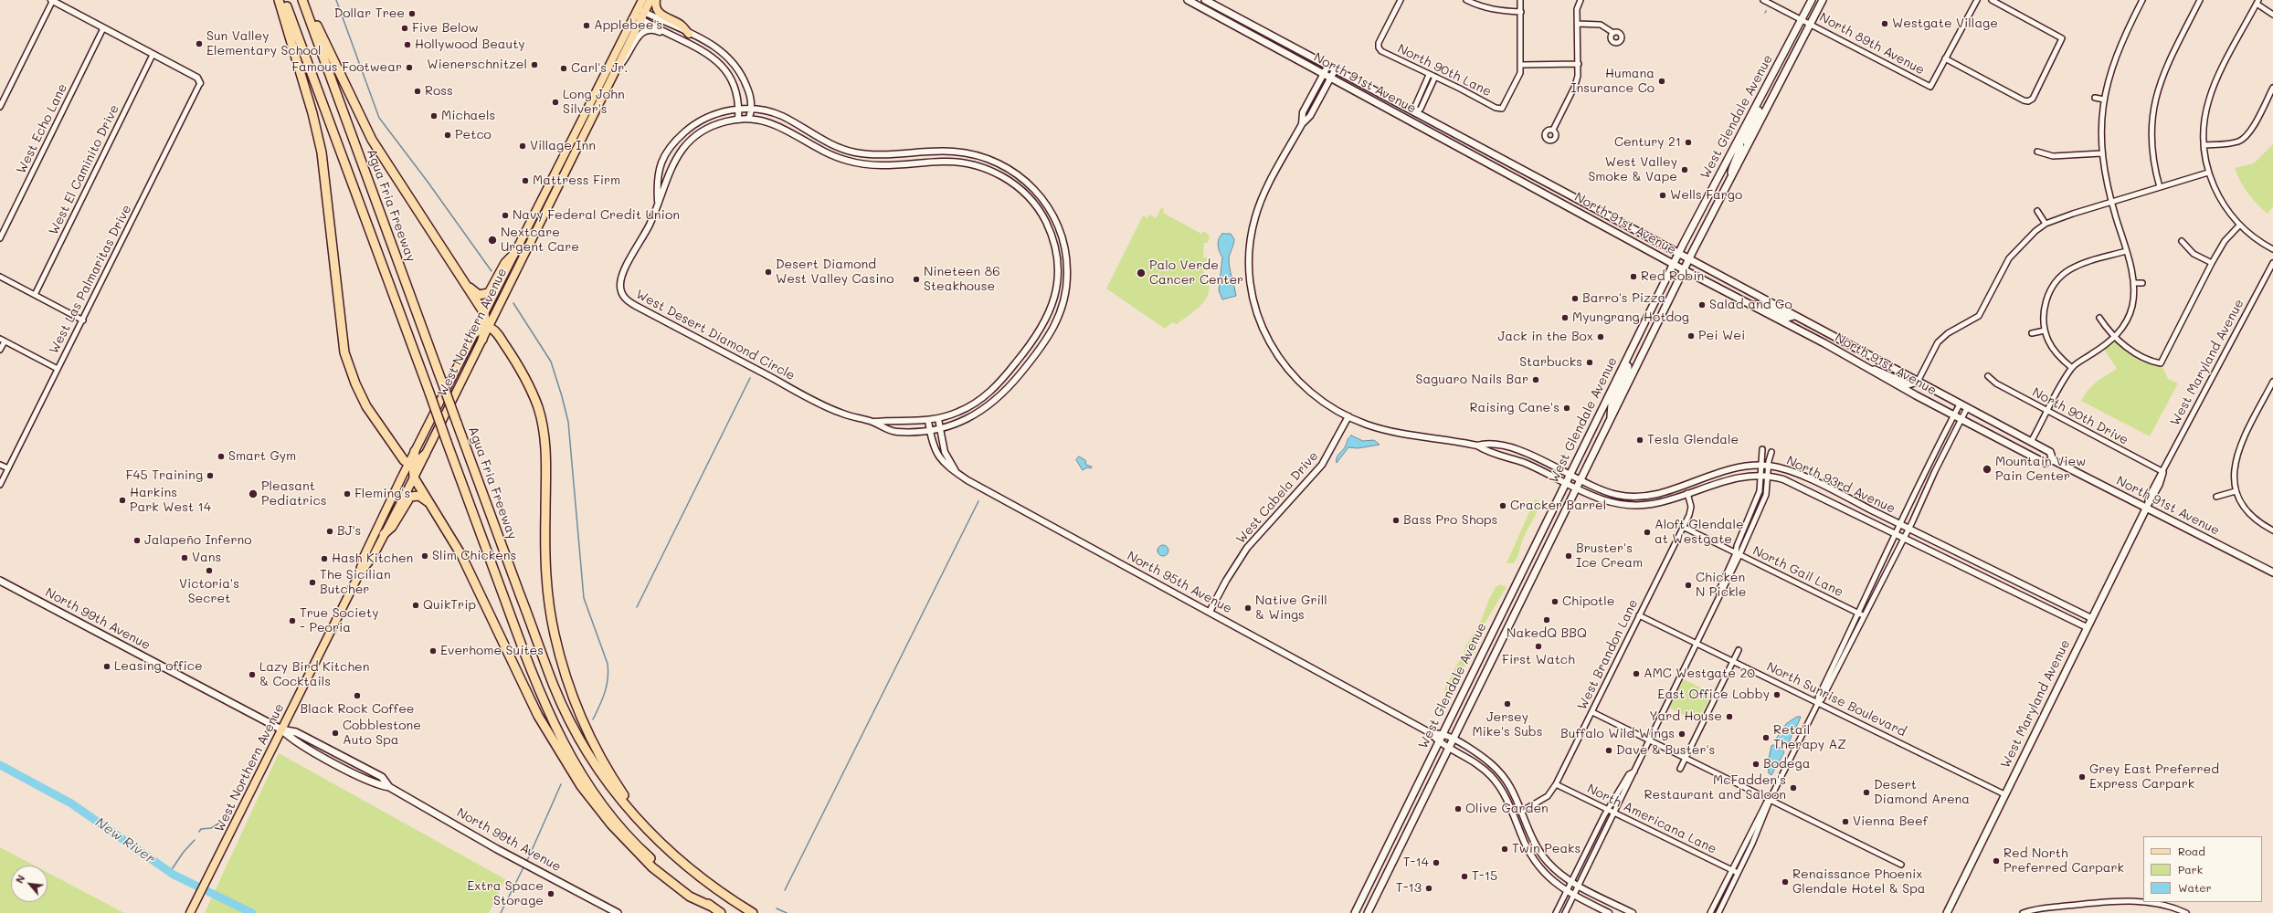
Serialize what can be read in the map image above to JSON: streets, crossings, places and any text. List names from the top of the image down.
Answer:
{
  "streets": {
    "highway": ["Agua Fria Freeway"],
    "main road": [
      "North 91st Avenue",
      "West Glendale Avenue",
      "West Northern Avenue",
      "West Maryland Avenue",
      "North 99th Avenue"
    ],
    "street": [
      "North 89th Avenue",
      "North 90th Lane",
      "West Echo Lane",
      "West El Caminito Drive",
      "West Las Palmaritas Drive",
      "West Desert Diamond Circle",
      "North 90th Drive",
      "North 93rd Avenue",
      "West Cabela Drive",
      "North Gail Lane",
      "North 95th Avenue",
      "West Brandon Lane",
      "North Sunrise Boulevard",
      "North Americana Lane"
    ]
  },
  "crossings": [
    ["North 89th Avenue", "West Glendale Avenue"],
    ["North 91st Avenue", "West Glendale Avenue"],
    ["North 91st Avenue", "West Maryland Avenue"],
    ["West Glendale Avenue", "North 93rd Avenue"],
    ["West Glendale Avenue", "North 95th Avenue"],
    ["West Northern Avenue", "North 99th Avenue"],
    ["West Desert Diamond Circle", "North 95th Avenue"],
    ["West Maryland Avenue", "North 90th Drive"],
    ["West Maryland Avenue", "North 93rd Avenue"],
    ["West Maryland Avenue", "North Sunrise Boulevard"],
    ["North 93rd Avenue", "West Brandon Lane"],
    ["West Cabela Drive", "North 95th Avenue"],
    ["North Gail Lane", "West Brandon Lane"],
    ["North 95th Avenue", "West Brandon Lane"],
    ["West Brandon Lane", "North Sunrise Boulevard"],
    ["West Brandon Lane", "North Americana Lane"]
  ],
  "water": ["New River"],
  "places": [
    "Dollar Tree",
    "Westgate Village",
    "Applebee's",
    "Five Below",
    "Sun Valley Elementary School",
    "Hollywood Beauty",
    "Wienerschnitzel",
    "Famous Footwear",
    "Carl's Jr.",
    "Humana Insurance Co",
    "Ross",
    "Long John Silver's",
    "Michaels",
    "Petco",
    "Century 21",
    "Village Inn",
    "West Valley Smoke & Vape",
    "Mattress Firm",
    "Wells Fargo",
    "Navy Federal Credit Union",
    "Nextcare Urgent Care",
    "Desert Diamond West Valley Casino",
    "Palo Verde Cancer Center",
    "Red Robin",
    "Nineteen 86 Steakhouse",
    "Barro's Pizza",
    "Salad and Go",
    "Myungrang Hotdog",
    "Pei Wei",
    "Jack in the Box",
    "Starbucks",
    "Saguaro Nails Bar",
    "Raising Cane's",
    "Tesla Glendale",
    "Smart Gym",
    "Mountain View Pain Center",
    "F45 Training",
    "Pleasant Pediatrics",
    "Fleming's",
    "Harkins Park West 14",
    "Cracker Barrel",
    "Bass Pro Shops",
    "BJ's",
    "Aloft Glendale at Westgate",
    "Jalapeño Inferno",
    "Slim Chickens",
    "Bruster's Ice Cream",
    "Vans",
    "Hash Kitchen",
    "Victoria's Secret",
    "The Sicilian Butcher",
    "Chicken N Pickle",
    "Chipotle",
    "QuikTrip",
    "Native Grill & Wings",
    "NakedQ BBQ",
    "True Society - Peoria",
    "First Watch",
    "Everhome Suites",
    "Leasing office",
    "AMC Westgate 20",
    "Lazy Bird Kitchen & Cocktails",
    "East Office Lobby",
    "Black Rock Coffee",
    "Jersey Mike's Subs",
    "Yard House",
    "Cobblestone Auto Spa",
    "Buffalo Wild Wings",
    "Retail Therapy AZ",
    "Dave & Buster's",
    "Bodega",
    "Grey East Preferred Express Carpark",
    "McFadden's Restaurant and Saloon",
    "Desert Diamond Arena",
    "Olive Garden",
    "Vienna Beef",
    "Twin Peaks",
    "Red North Preferred Carpark",
    "T-14",
    "T-15",
    "Renaissance Phoenix Glendale Hotel & Spa",
    "T-13",
    "Extra Space Storage"
  ],
  "legend": ["Road", "Park", "Water"],
  "north": "top left"
}
